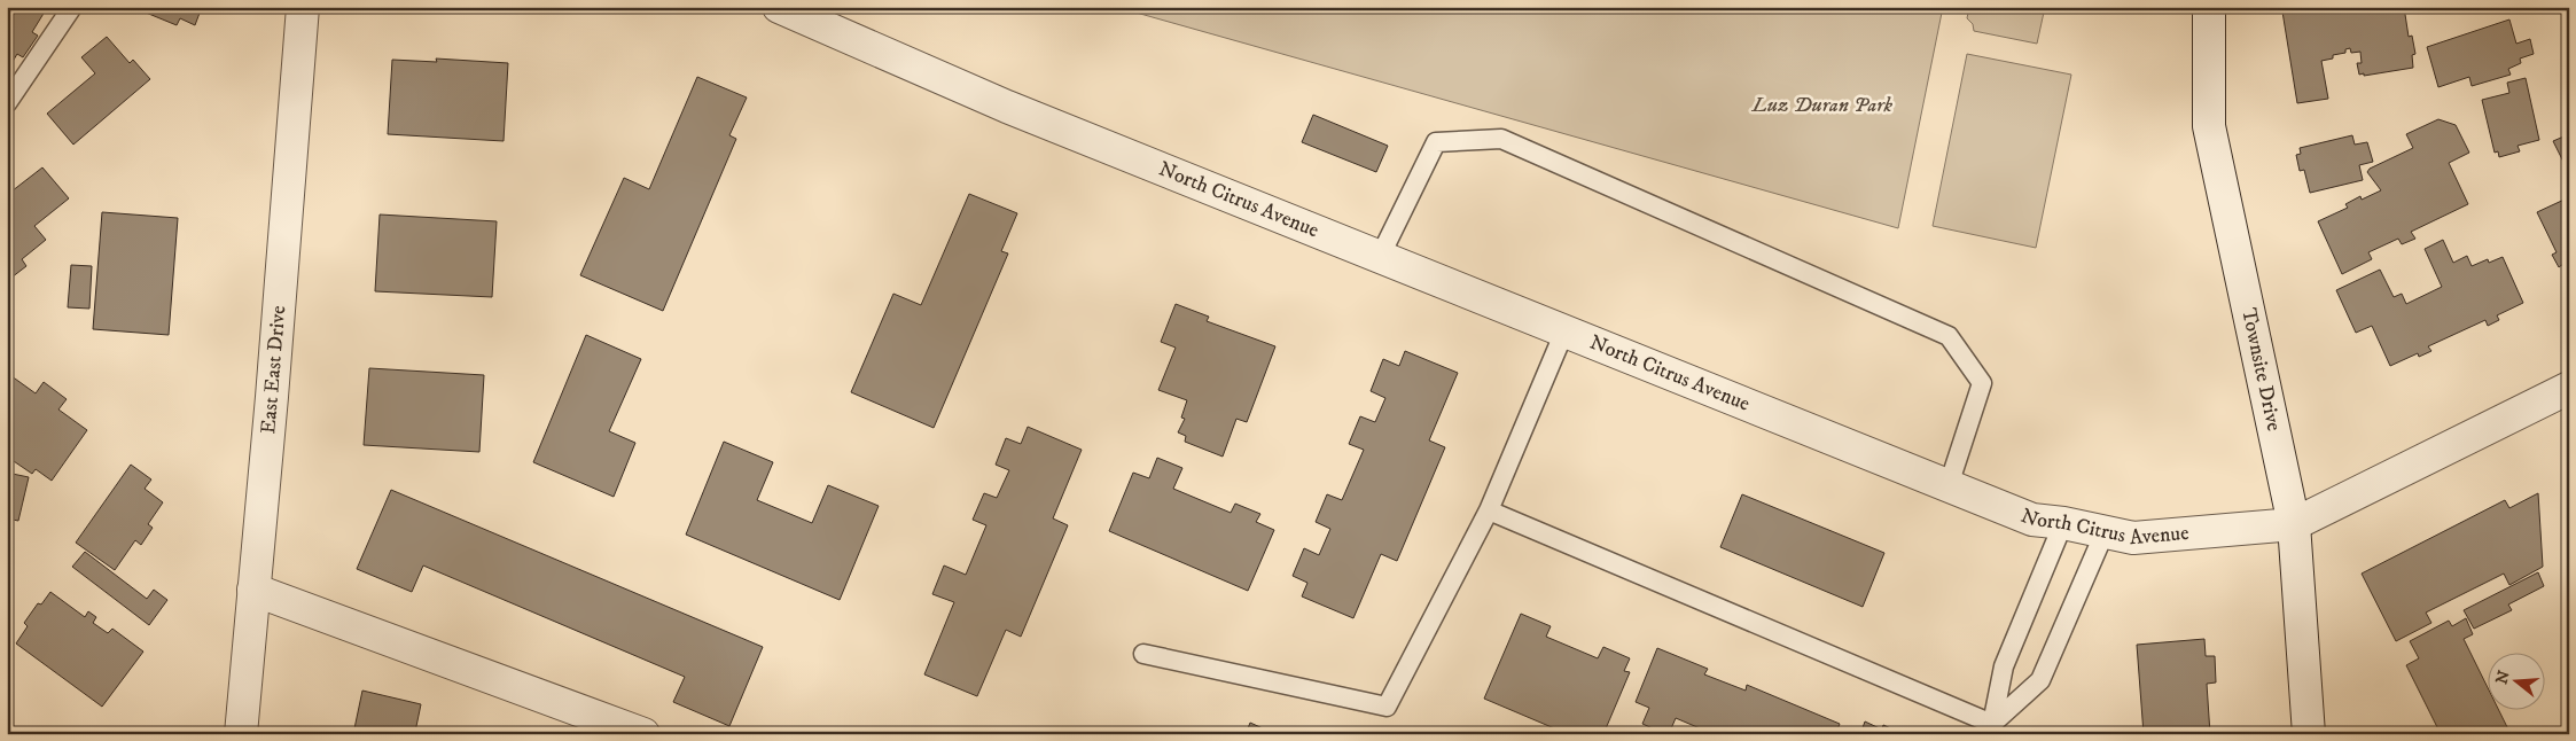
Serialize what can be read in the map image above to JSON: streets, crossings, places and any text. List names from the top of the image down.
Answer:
{
  "streets": {
    "street": ["North Citrus Avenue", "Townsite Drive", "East East Drive"]
  },
  "crossings": [
    ["North Citrus Avenue", "Townsite Drive"]
  ],
  "parks": ["Luz Duran Park"],
  "north": "left"
}
